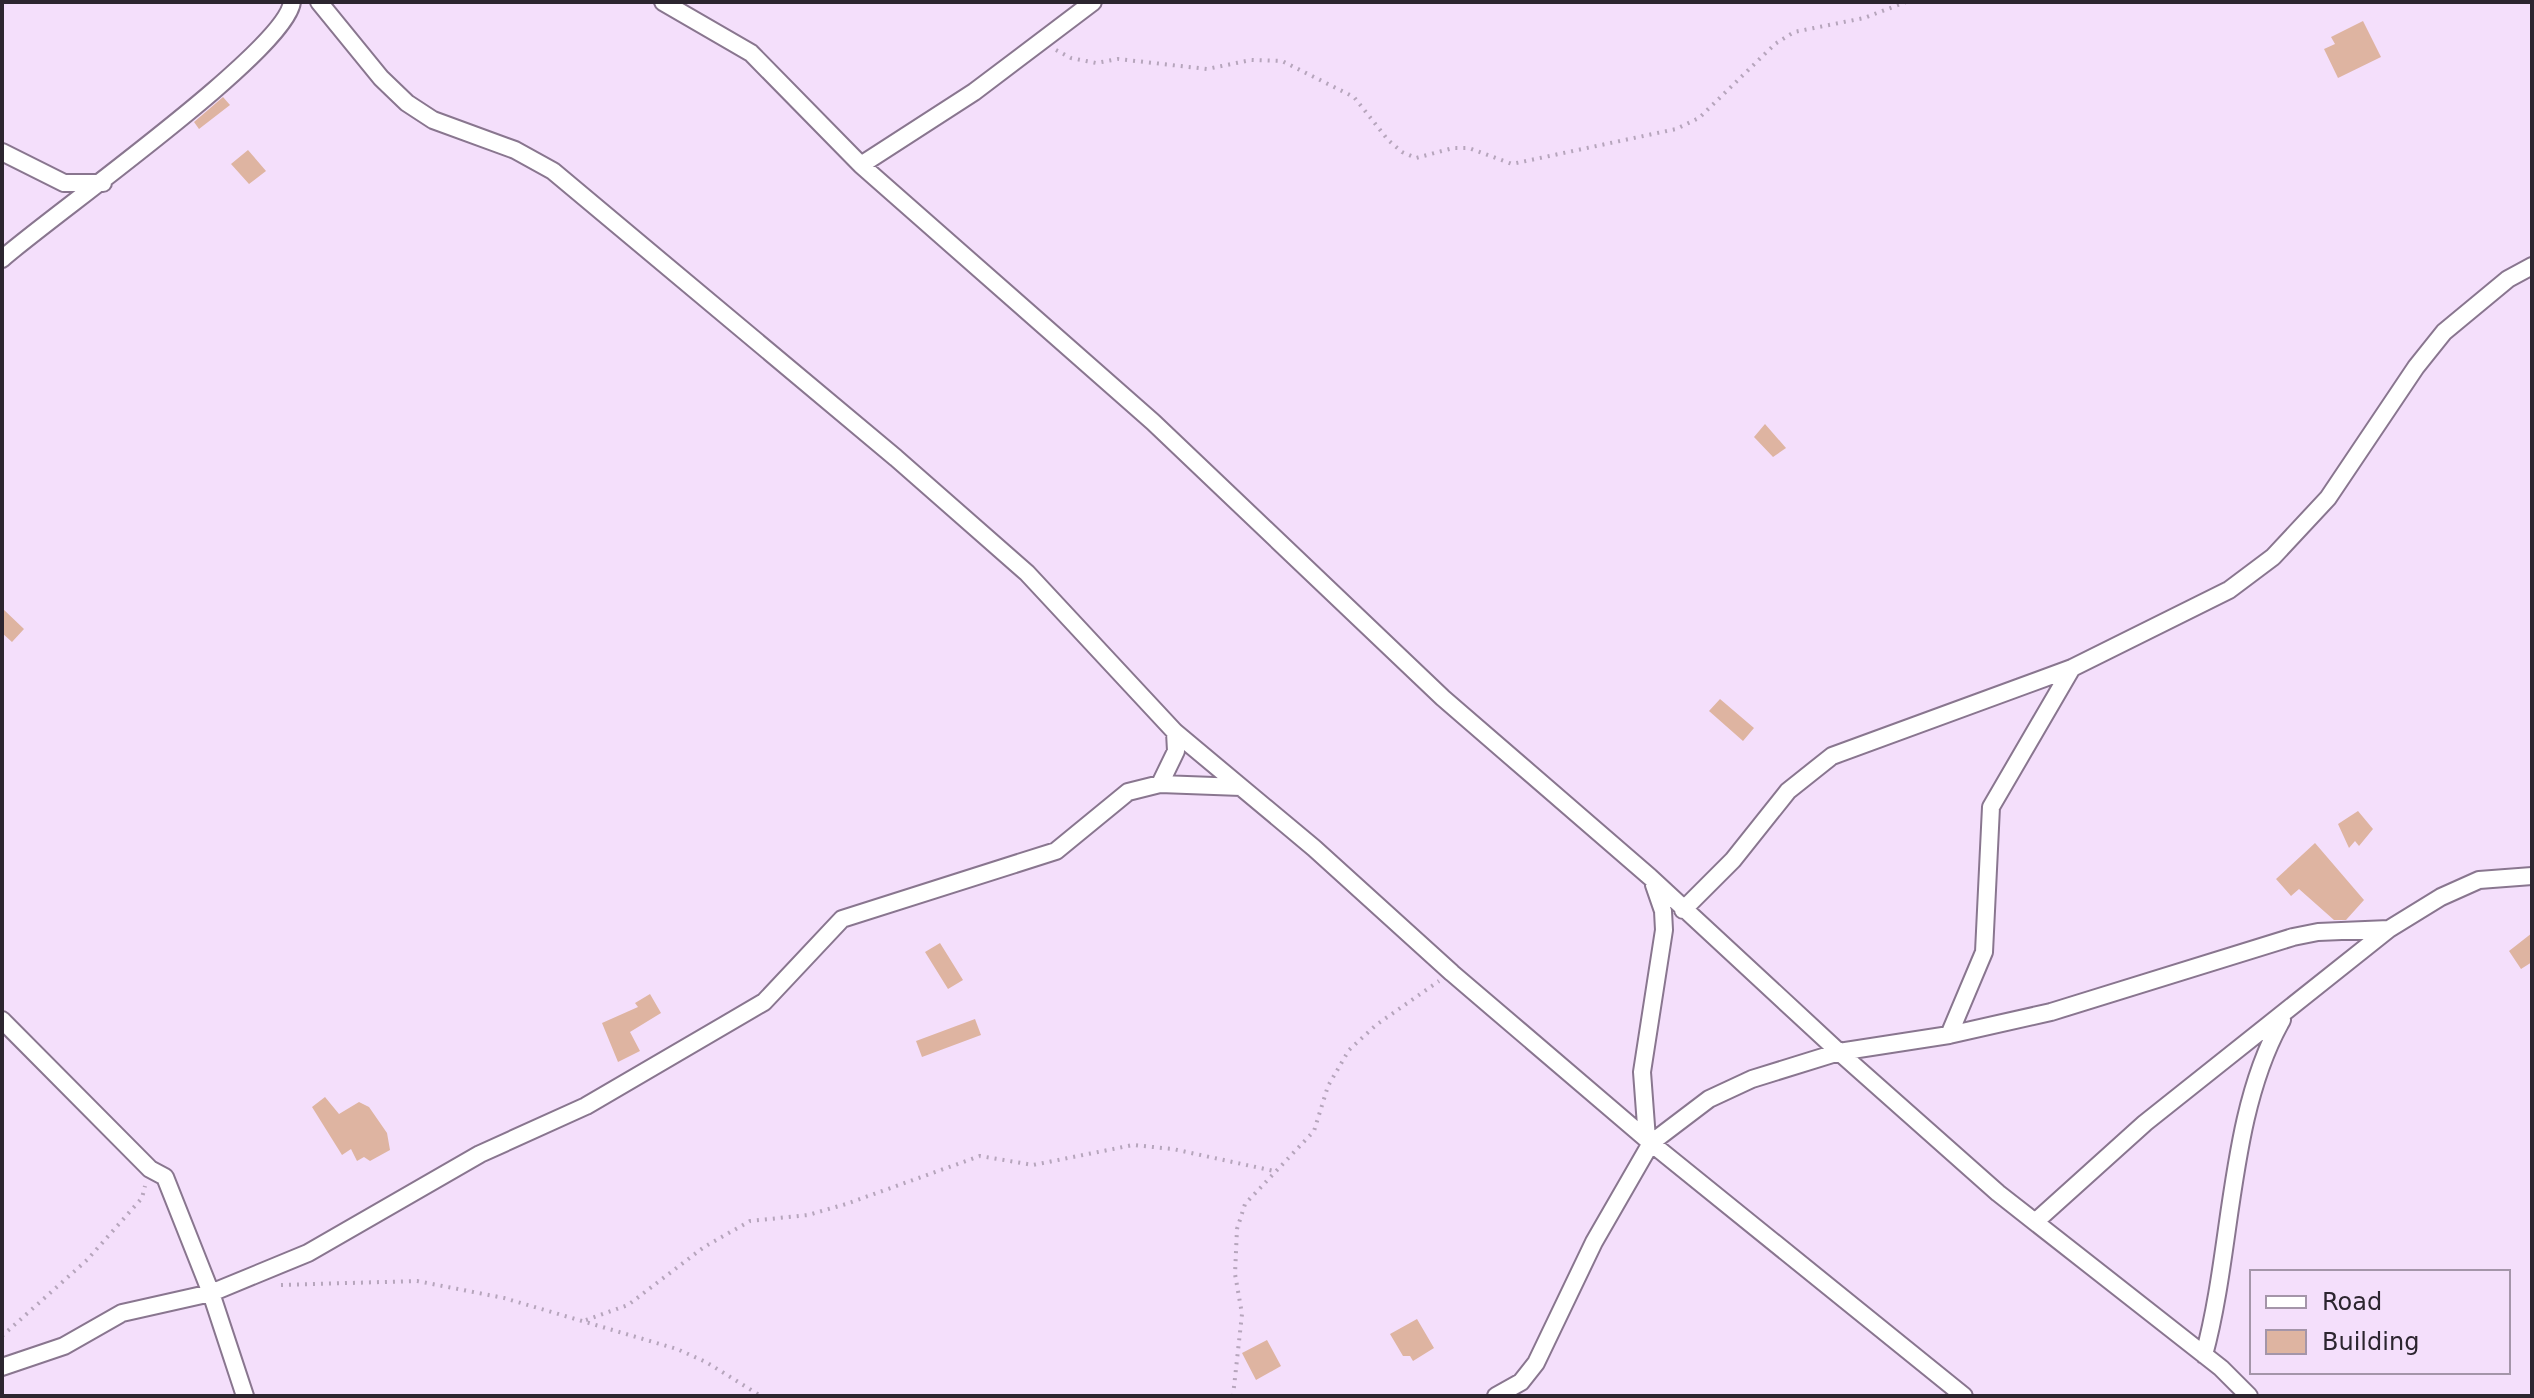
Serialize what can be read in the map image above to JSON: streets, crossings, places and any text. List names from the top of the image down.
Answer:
{
  "legend": ["Road", "Building"]
}
